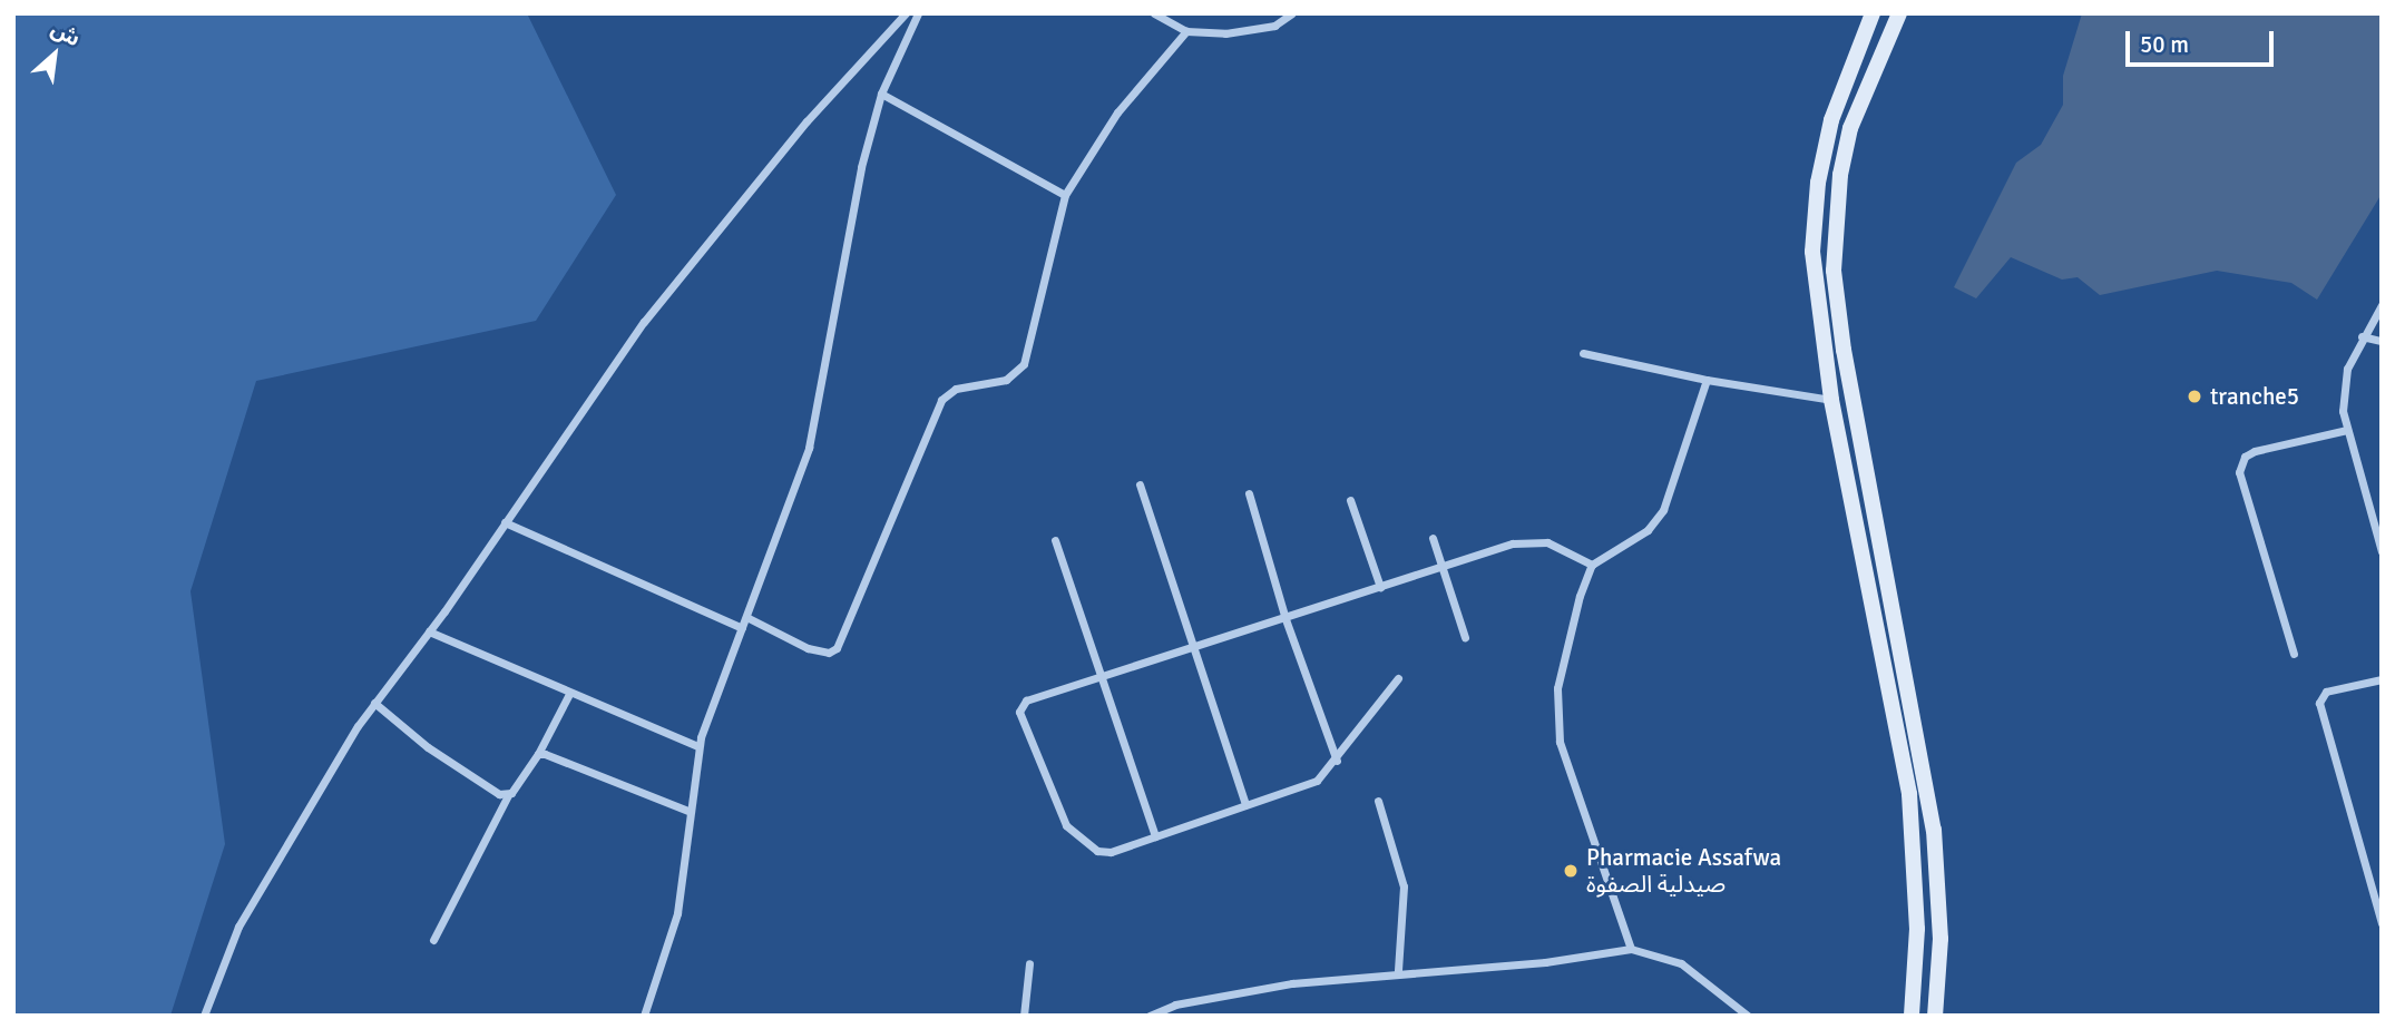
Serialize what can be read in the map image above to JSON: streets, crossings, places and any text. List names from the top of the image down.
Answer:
{
  "places": ["tranche5", "Pharmacie Assafwa صيدلية الصفوة"],
  "scale_bar": "50 m",
  "north": "top right"
}
